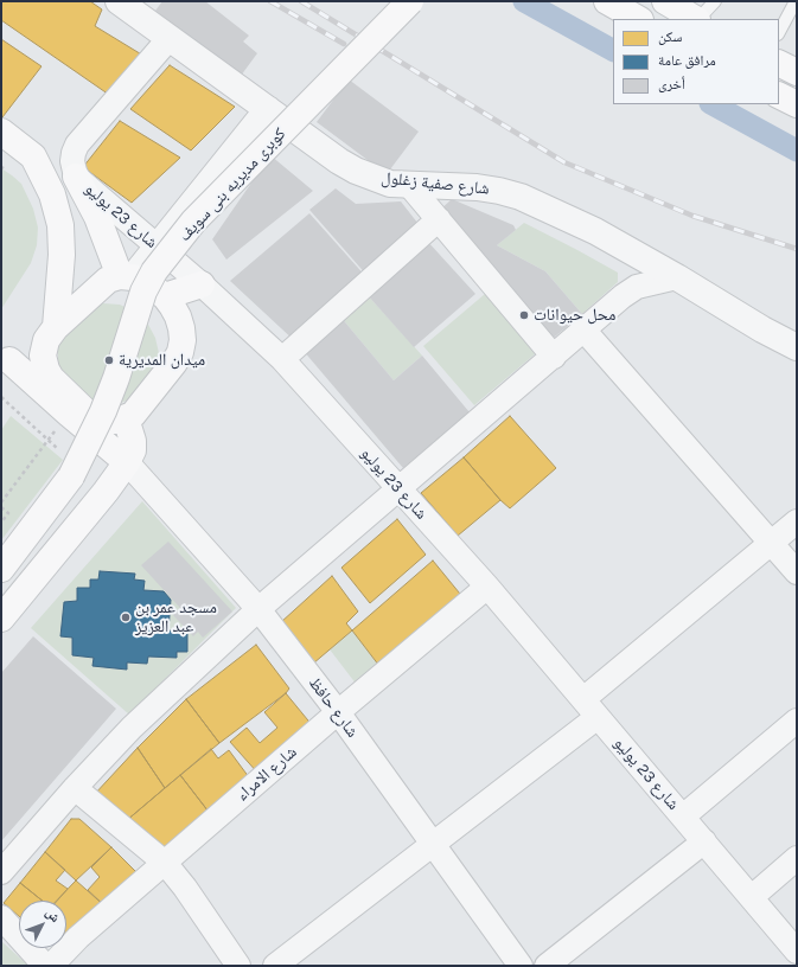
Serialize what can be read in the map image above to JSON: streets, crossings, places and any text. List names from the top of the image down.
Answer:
{
  "streets": {
    "main road": ["كوبرى مديريه بنى سويف"],
    "street": [
      "شارع صفية زغلول",
      "شارع 23 يوليو",
      "شارع حافظ",
      "شارع الامراء"
    ]
  },
  "crossings": [
    ["شارع صفية زغلول", "شارع 23 يوليو"],
    ["شارع 23 يوليو", "شارع الامراء"],
    ["شارع حافظ", "شارع الامراء"]
  ],
  "places": ["محل حيوانات", "ميدان المديرية", "مسجد عمر بن عبد العزيز"],
  "legend": ["سكن", "مرافق عامة", "أخرى"],
  "north": "top right"
}
